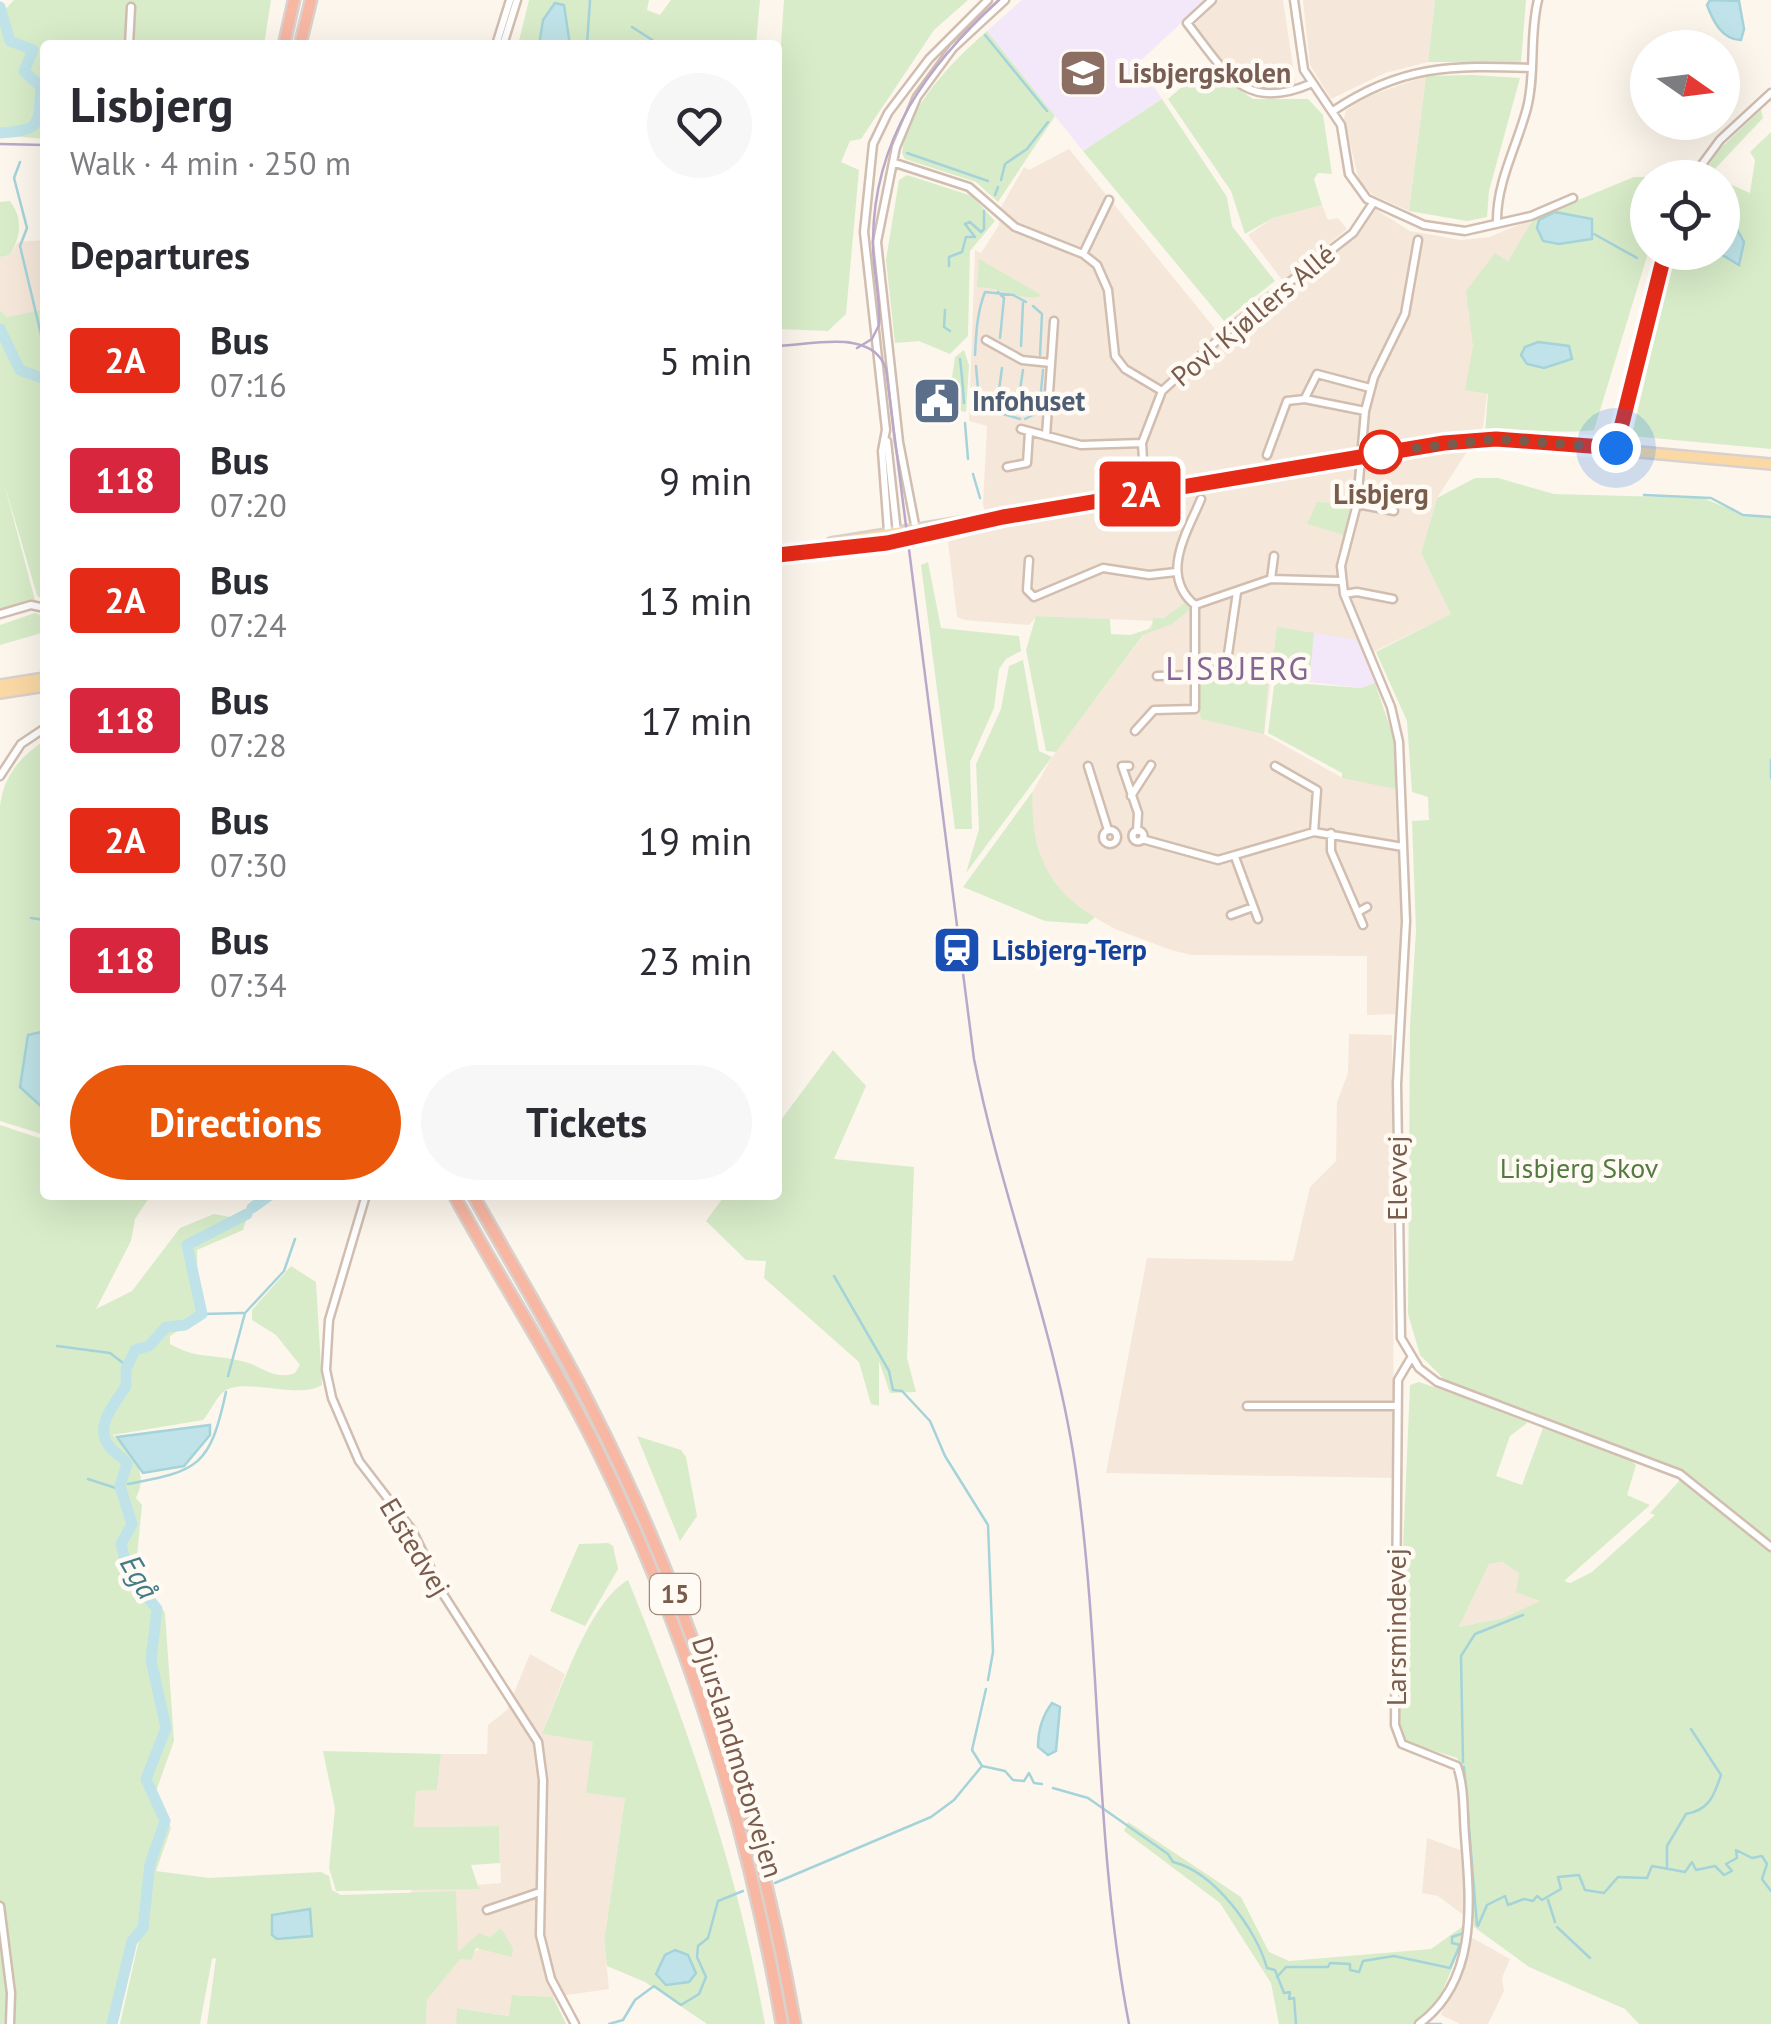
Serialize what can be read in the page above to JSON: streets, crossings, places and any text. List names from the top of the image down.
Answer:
{
  "streets": {
    "highway": ["15", "Djurslandmotorvejen"],
    "street": [
      "Povl Kjøllers Allé",
      "Elevvej",
      "Elstedvej",
      "Larsmindevej"
    ]
  },
  "crossings": [
    ["Elevvej", "Larsmindevej"]
  ],
  "districts": ["LISBJERG"],
  "water": ["Egå"],
  "parks": ["Lisbjerg Skov"],
  "places": {
    "school or university": ["Lisbjergskolen"],
    "public building": ["Infohuset"],
    "other": ["Lisbjerg"],
    "station": ["Lisbjerg-Terp"]
  },
  "lines": ["bus line 2A"],
  "north": "right",
  "page": {
    "on_map": "2A",
    "heading": [
      ["Lisbjerg", "Walk · 4 min · 250 m"],
      "Departures"
    ],
    "list": [
      {
        "mark": "2A",
        "name": "Bus",
        "note": "07:16",
        "value": "5 min"
      },
      {
        "mark": "118",
        "name": "Bus",
        "note": "07:20",
        "value": "9 min"
      },
      {
        "mark": "2A",
        "name": "Bus",
        "note": "07:24",
        "value": "13 min"
      },
      {
        "mark": "118",
        "name": "Bus",
        "note": "07:28",
        "value": "17 min"
      },
      {
        "mark": "2A",
        "name": "Bus",
        "note": "07:30",
        "value": "19 min"
      },
      {
        "mark": "118",
        "name": "Bus",
        "note": "07:34",
        "value": "23 min"
      }
    ],
    "buttons": ["Directions", "Tickets"]
  }
}
